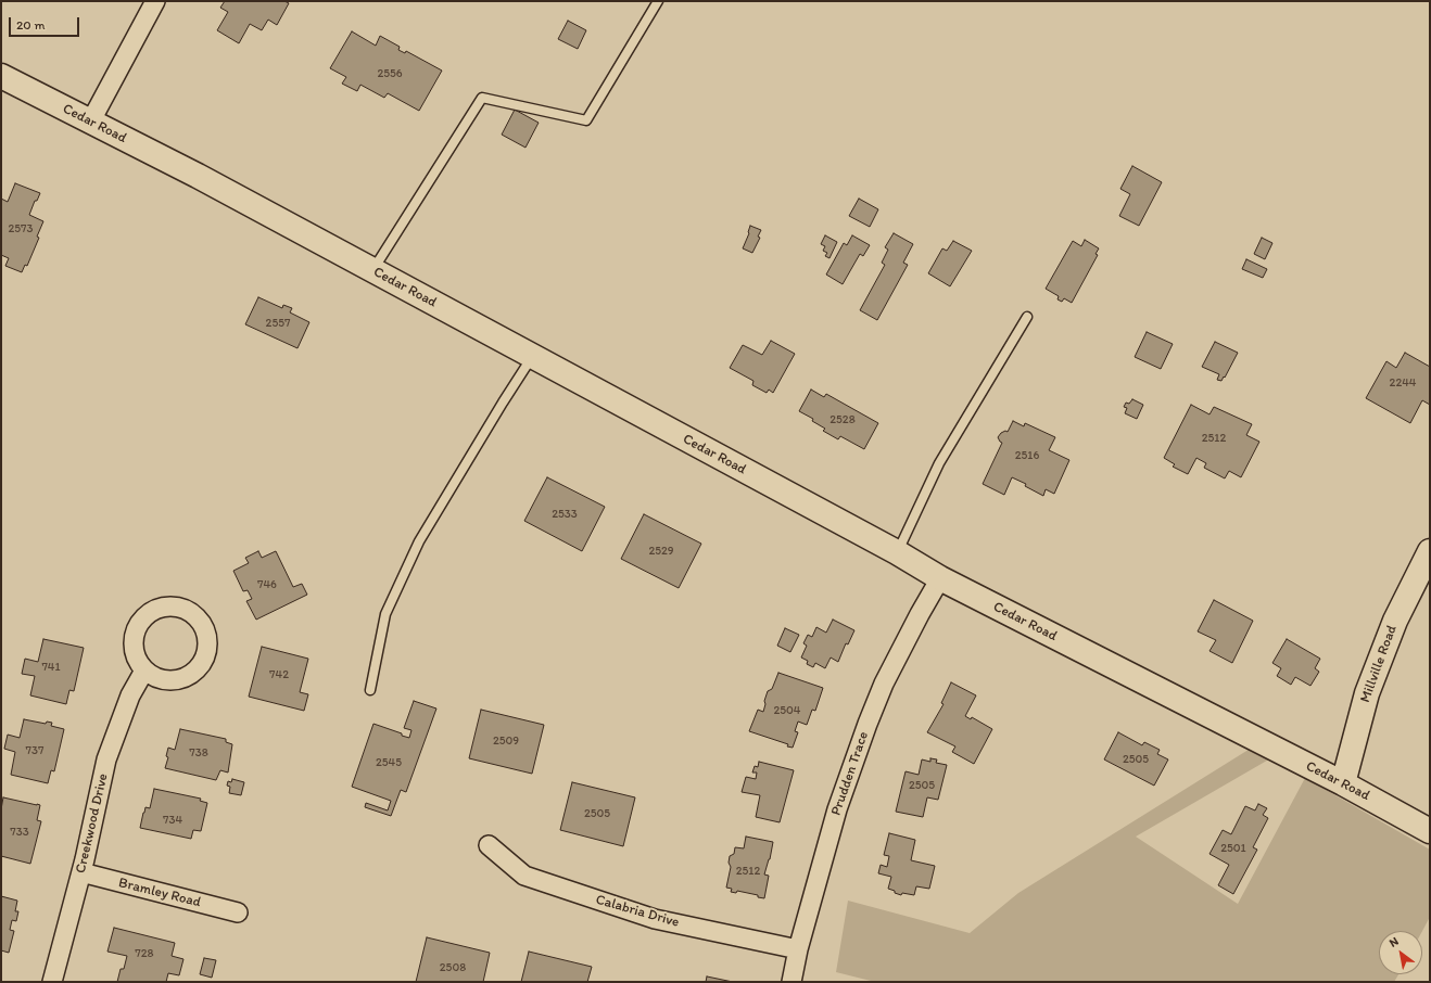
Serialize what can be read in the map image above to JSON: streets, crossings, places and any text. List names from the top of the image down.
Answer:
{
  "streets": {
    "street": [
      "Cedar Road",
      "Millville Road",
      "Prudden Trace",
      "Creekwood Drive",
      "Bramley Road",
      "Calabria Drive"
    ]
  },
  "crossings": [
    ["Cedar Road", "Millville Road"],
    ["Cedar Road", "Prudden Trace"],
    ["Prudden Trace", "Calabria Drive"],
    ["Creekwood Drive", "Bramley Road"]
  ],
  "house_numbers": [
    "2556",
    "2573",
    "2557",
    "2244",
    "2528",
    "2512",
    "2516",
    "2533",
    "2529",
    "746",
    "741",
    "742",
    "2504",
    "2509",
    "737",
    "738",
    "2505",
    "2545",
    "2505",
    "2505",
    "734",
    "733",
    "2501",
    "2512",
    "728",
    "2508"
  ],
  "scale_bar": "20 m",
  "north": "top left"
}
